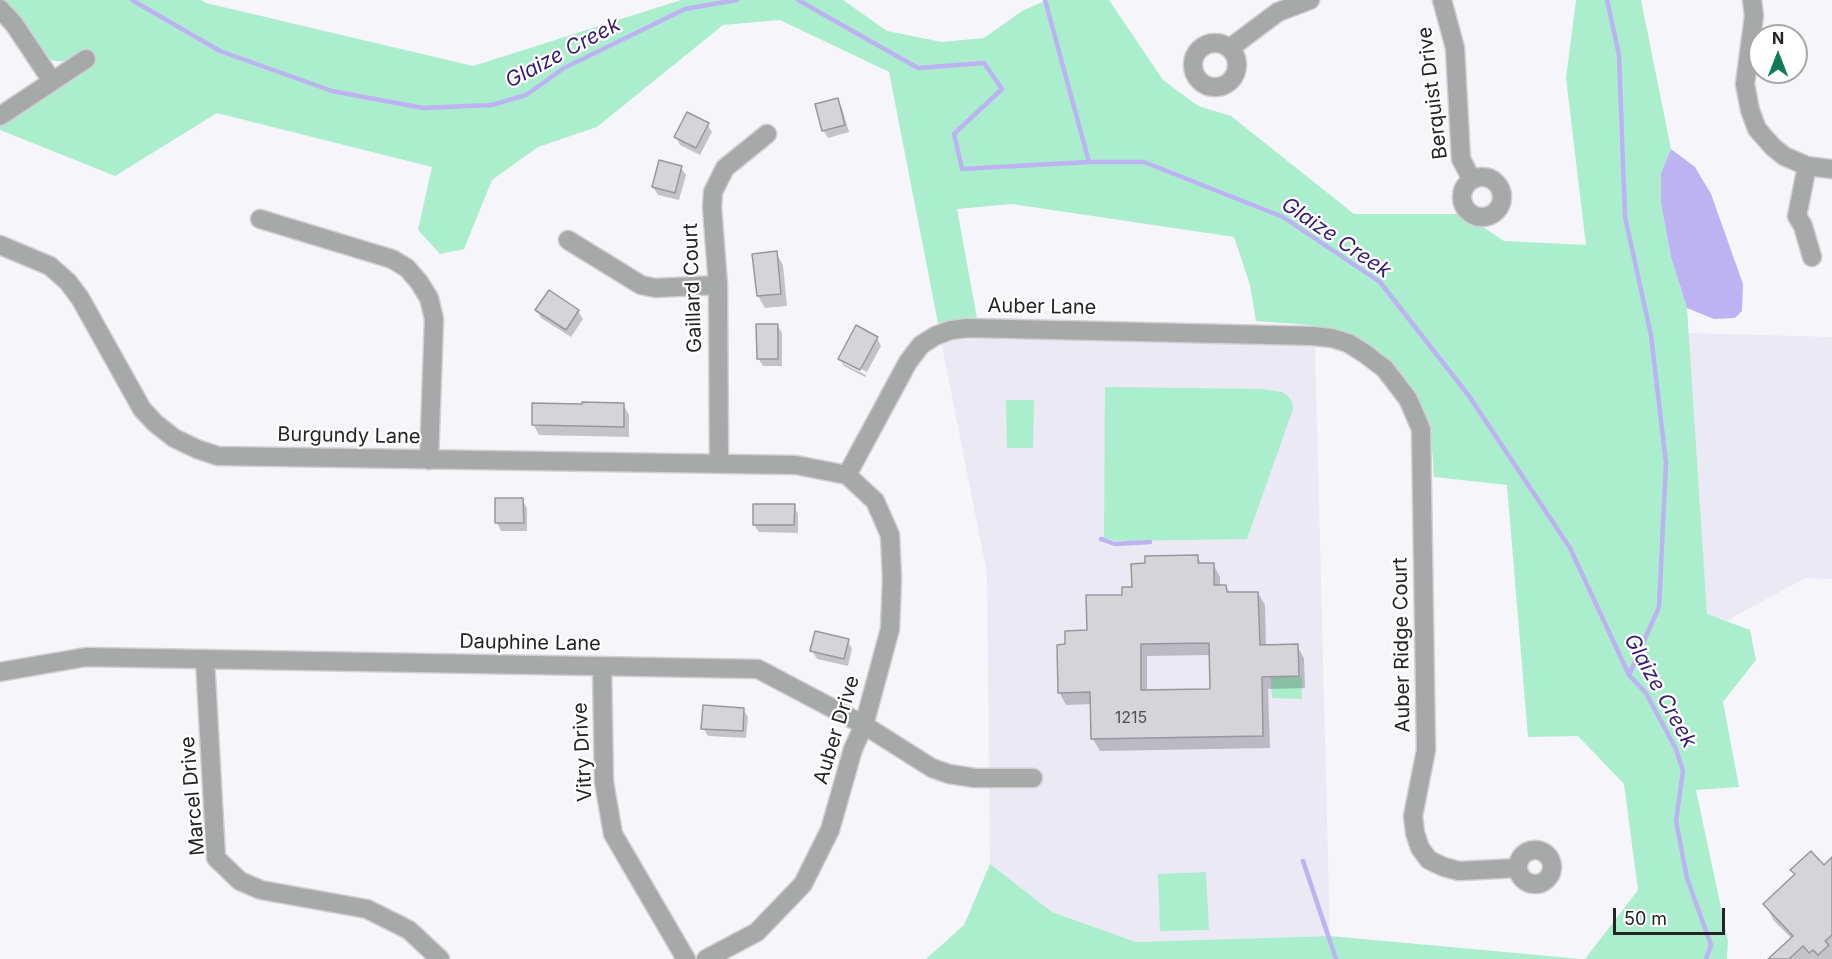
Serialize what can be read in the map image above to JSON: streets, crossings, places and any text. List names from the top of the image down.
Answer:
{
  "streets": {
    "street": [
      "Berquist Drive",
      "Gaillard Court",
      "Auber Lane",
      "Burgundy Lane",
      "Dauphine Lane",
      "Auber Ridge Court",
      "Auber Drive",
      "Vitry Drive",
      "Marcel Drive"
    ]
  },
  "crossings": [
    ["Gaillard Court", "Burgundy Lane"],
    ["Auber Lane", "Burgundy Lane"],
    ["Auber Lane", "Auber Ridge Court"],
    ["Auber Lane", "Auber Drive"],
    ["Burgundy Lane", "Auber Drive"],
    ["Dauphine Lane", "Auber Drive"],
    ["Dauphine Lane", "Vitry Drive"],
    ["Dauphine Lane", "Marcel Drive"]
  ],
  "water": ["Glaize Creek"],
  "house_numbers": ["1215"],
  "scale_bar": "50 m",
  "north": "top"
}
